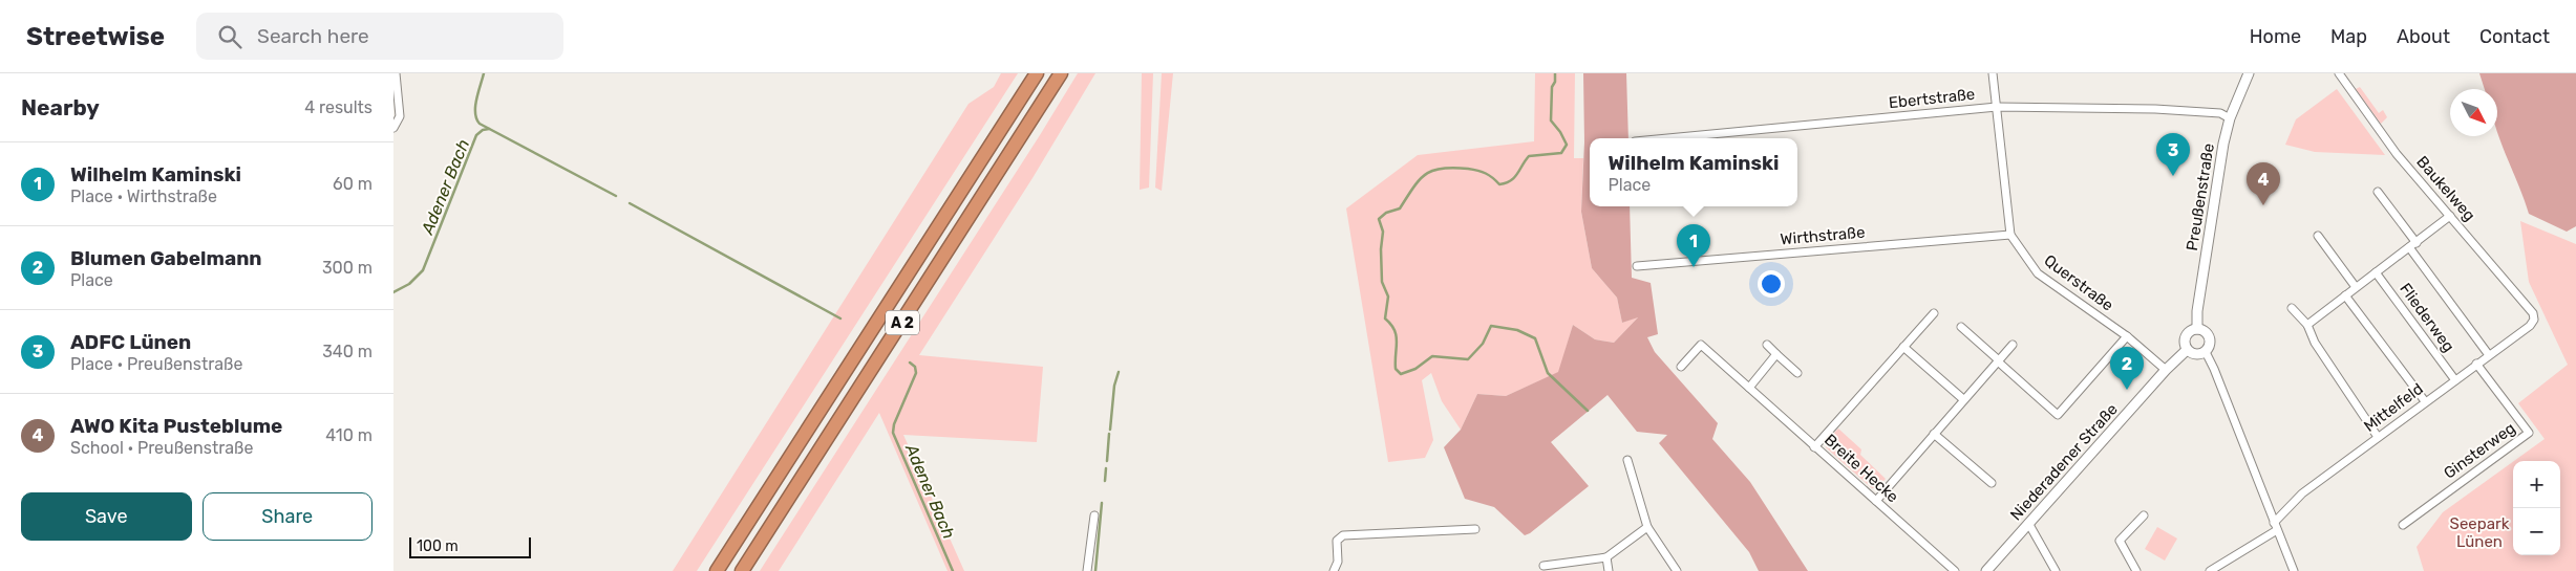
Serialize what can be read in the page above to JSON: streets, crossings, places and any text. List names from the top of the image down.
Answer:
{
  "streets": {
    "highway": ["A 2"],
    "street": [
      "Ebertstraße",
      "Baukelweg",
      "Preußenstraße",
      "Wirthstraße",
      "Querstraße",
      "Fliederweg",
      "Mittelfeld",
      "Ginsterweg",
      "Niederadener Straße",
      "Breite Hecke"
    ]
  },
  "crossings": [
    ["Ebertstraße", "Preußenstraße"],
    ["Ebertstraße", "Querstraße"],
    ["Baukelweg", "Mittelfeld"],
    ["Preußenstraße", "Niederadener Straße"],
    ["Wirthstraße", "Querstraße"],
    ["Querstraße", "Niederadener Straße"],
    ["Fliederweg", "Mittelfeld"],
    ["Mittelfeld", "Ginsterweg"]
  ],
  "water": ["Adener Bach"],
  "parks": ["Seepark Lünen"],
  "scale_bar": "100 m",
  "north": "bottom right",
  "page": {
    "header": "Streetwise",
    "search": "Search here",
    "nav": [
      "Home",
      "Map",
      "About",
      "Contact"
    ],
    "heading": ["Nearby", "4 results"],
    "pins": [
      "3",
      "4",
      "1",
      "2"
    ],
    "popup": ["Wilhelm Kaminski", "Place"],
    "list": [
      {
        "mark": "1",
        "name": "Wilhelm Kaminski",
        "note": "Place · Wirthstraße",
        "value": "60 m"
      },
      {
        "mark": "2",
        "name": "Blumen Gabelmann",
        "note": "Place",
        "value": "300 m"
      },
      {
        "mark": "3",
        "name": "ADFC Lünen",
        "note": "Place · Preußenstraße",
        "value": "340 m"
      },
      {
        "mark": "4",
        "name": "AWO Kita Pusteblume",
        "note": "School · Preußenstraße",
        "value": "410 m"
      }
    ],
    "map_buttons": ["+", "−"],
    "buttons": ["Save", "Share"],
    "scale": "100 m"
  }
}
